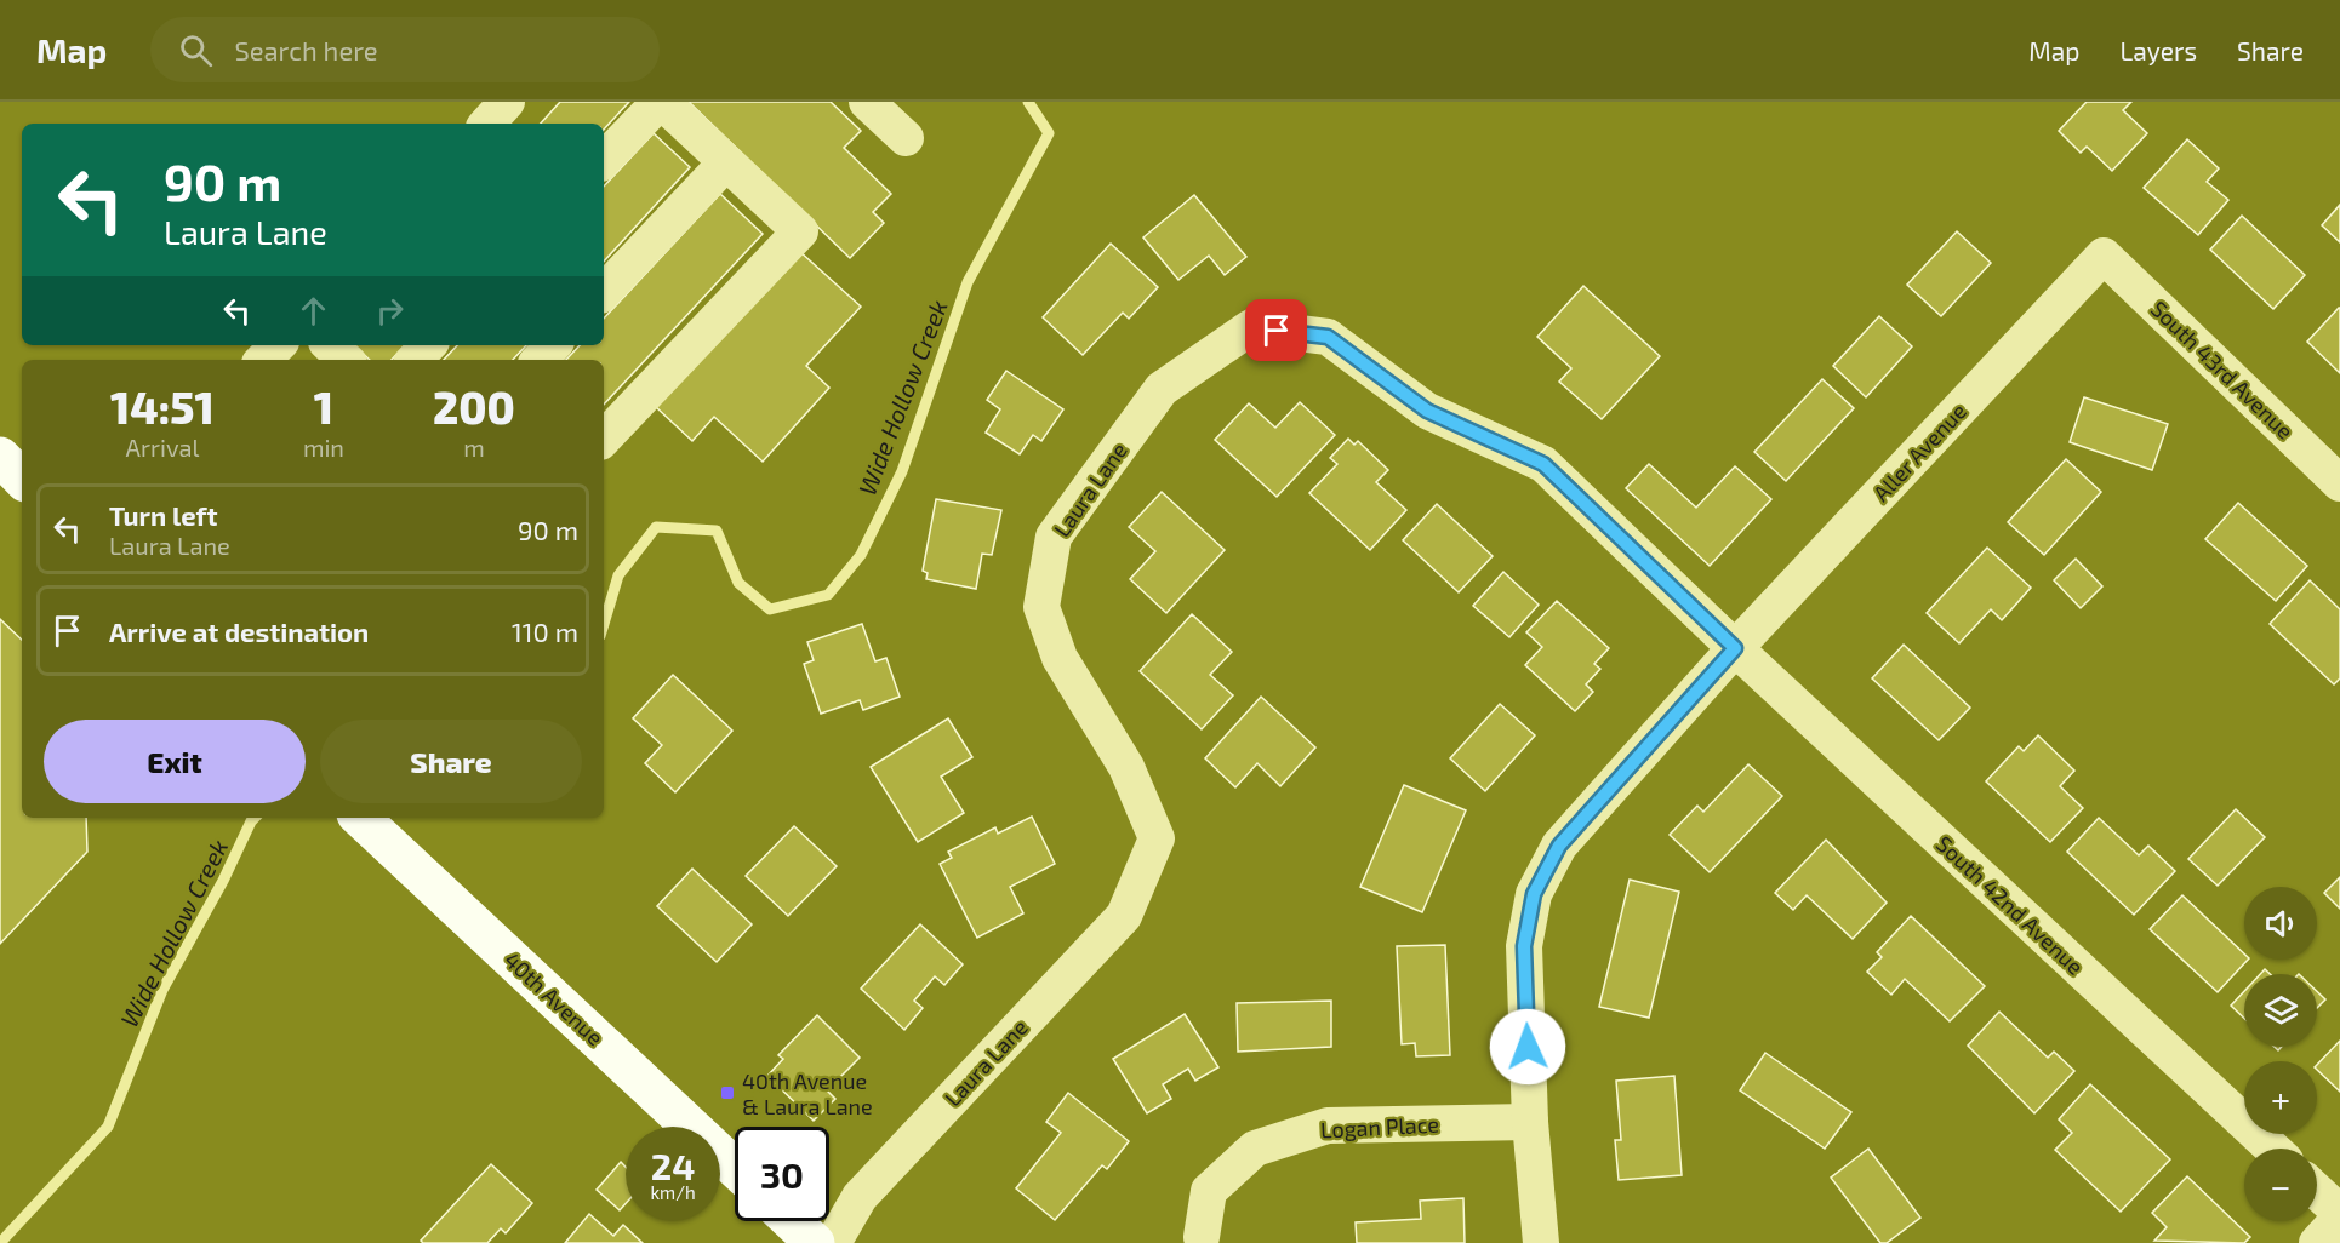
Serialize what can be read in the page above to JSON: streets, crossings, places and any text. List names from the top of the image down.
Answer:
{
  "streets": {
    "main road": ["40th Avenue"],
    "street": [
      "South 43rd Avenue",
      "Aller Avenue",
      "Laura Lane",
      "South 42nd Avenue",
      "Logan Place"
    ]
  },
  "crossings": [
    ["South 43rd Avenue", "Aller Avenue"],
    ["Aller Avenue", "Laura Lane"],
    ["Aller Avenue", "South 42nd Avenue"],
    ["Aller Avenue", "Logan Place"],
    ["Laura Lane", "South 42nd Avenue"]
  ],
  "water": ["Wide Hollow Creek"],
  "places": {
    "transit": ["40th Avenue & Laura Lane"]
  },
  "page": {
    "header": "Map",
    "search": "Search here",
    "nav": ["Map", "Layers", "Share"],
    "turn": ["90 m", "Laura Lane"],
    "eta": [
      "14:51",
      "Arrival",
      "1",
      "min",
      "200",
      "m"
    ],
    "list": [
      {
        "name": "Turn left",
        "note": "Laura Lane",
        "value": "90 m"
      },
      {
        "name": "Arrive at destination",
        "value": "110 m"
      }
    ],
    "buttons": ["Exit", "Share"],
    "map_buttons": ["+", "−"],
    "speed": "24 km/h",
    "limit": "30"
  }
}
